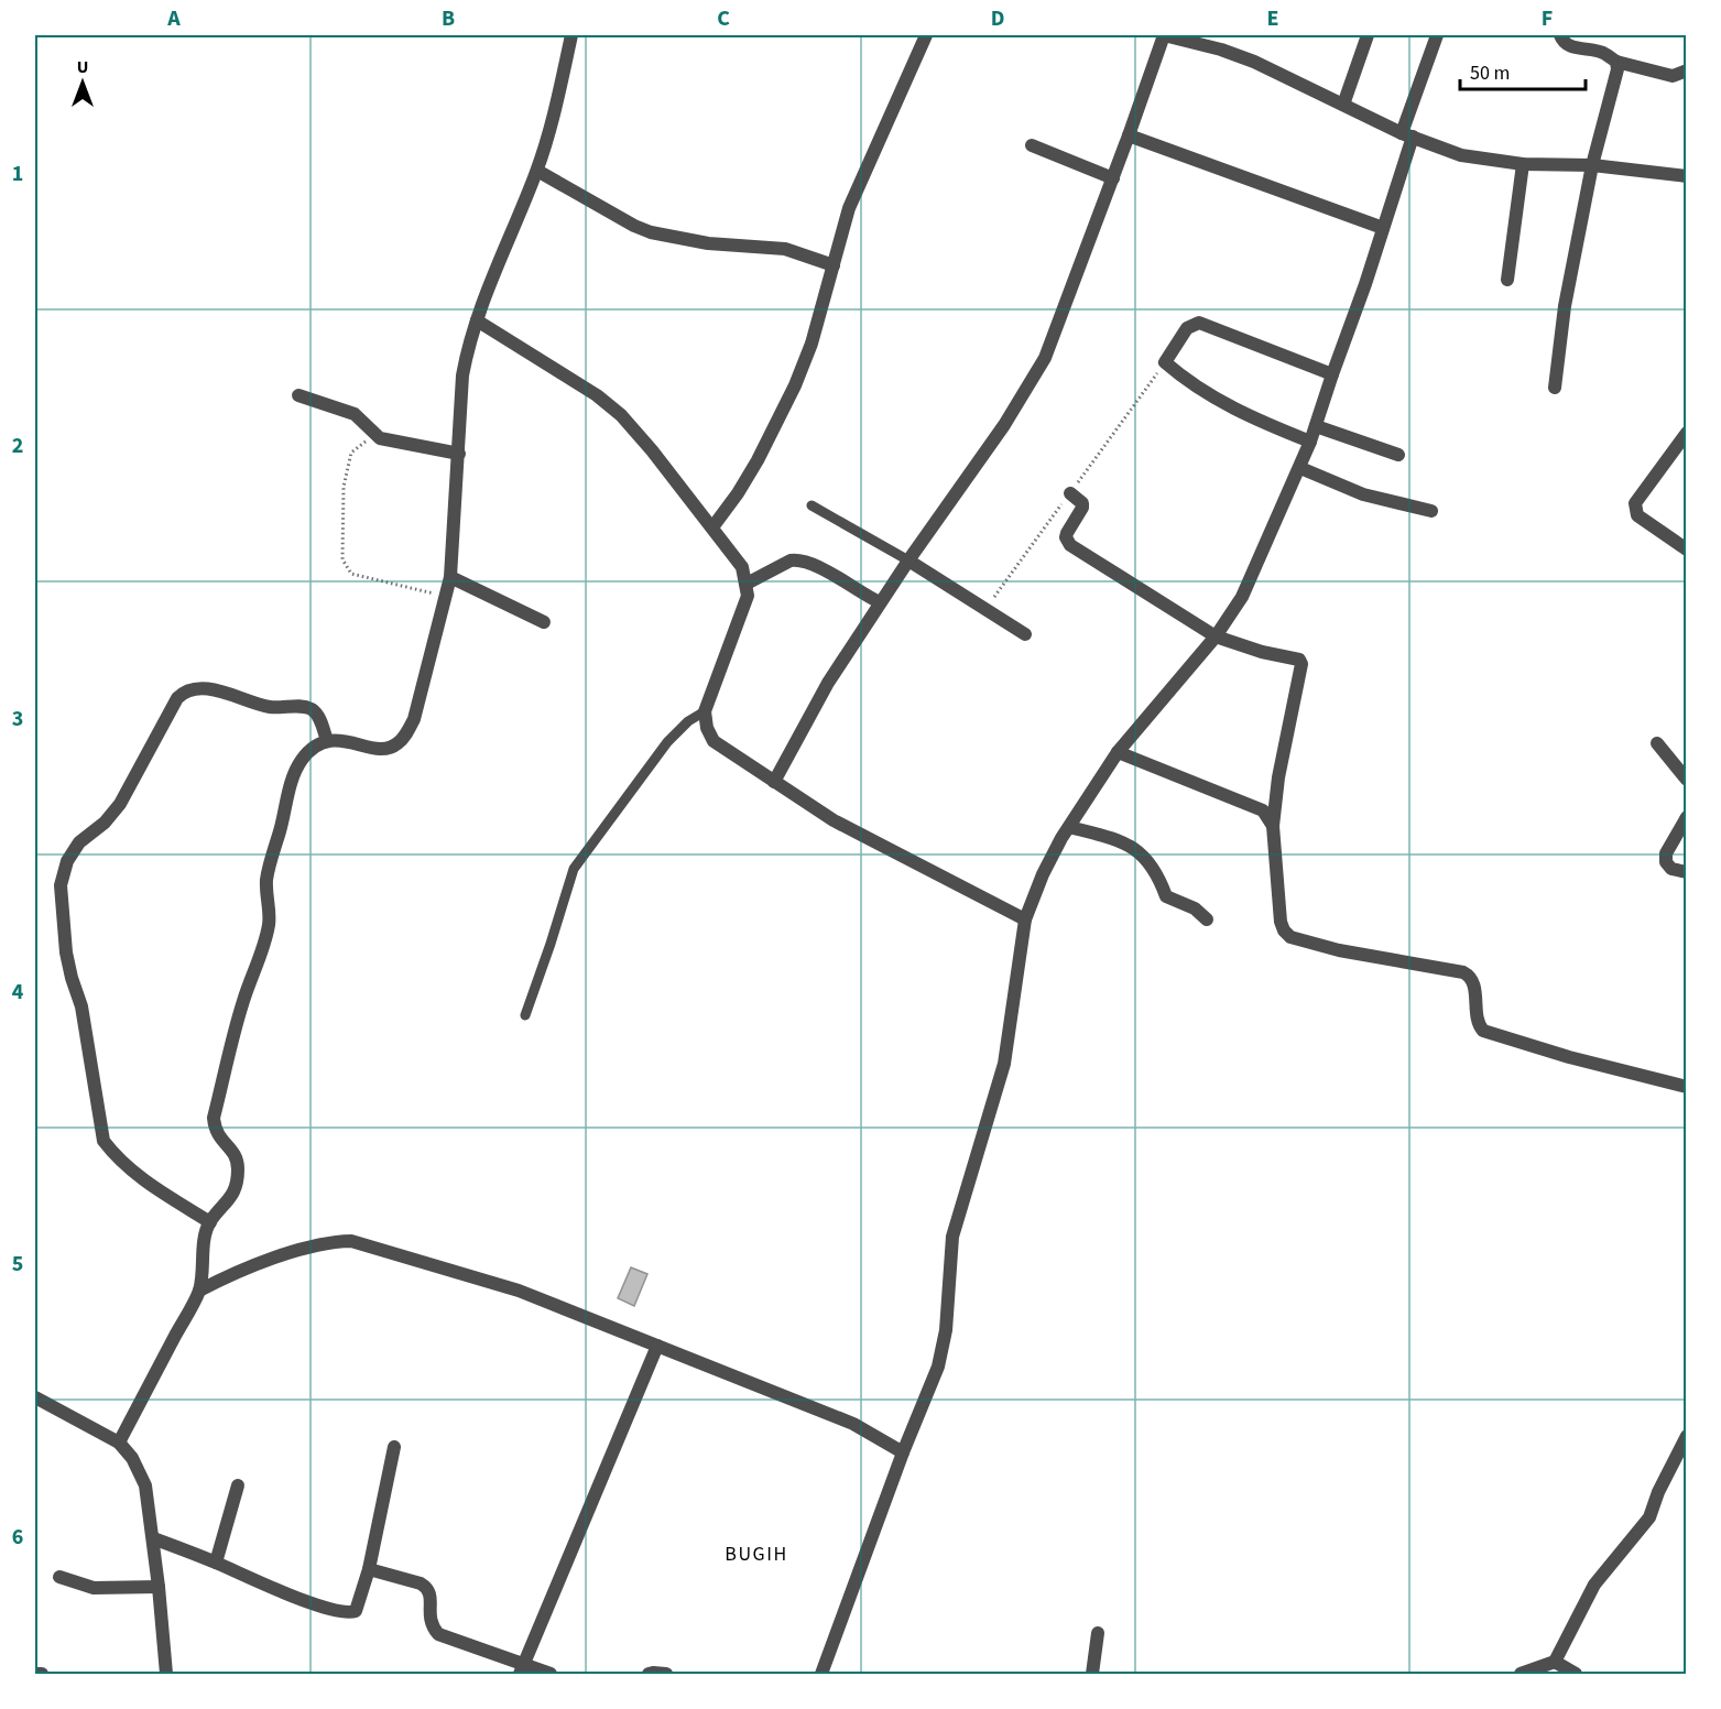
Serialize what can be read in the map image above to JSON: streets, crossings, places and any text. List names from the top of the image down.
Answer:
{
  "districts": ["BUGIH"],
  "scale_bar": "50 m",
  "north": "top",
  "grid": {
    "columns": [
      "A",
      "B",
      "C",
      "D",
      "E",
      "F"
    ],
    "rows": [
      "1",
      "2",
      "3",
      "4",
      "5",
      "6"
    ]
  }
}
